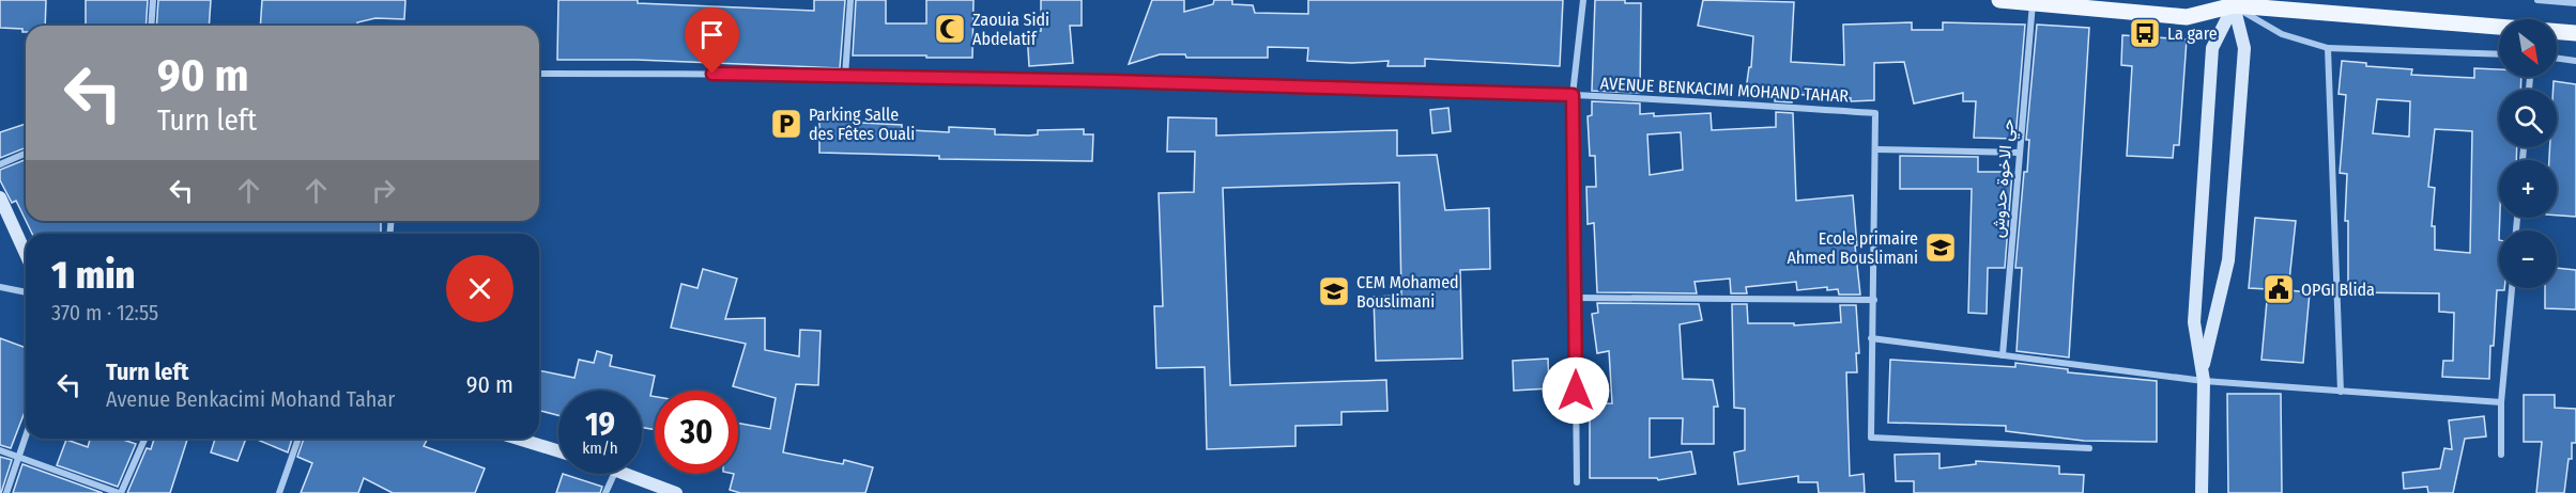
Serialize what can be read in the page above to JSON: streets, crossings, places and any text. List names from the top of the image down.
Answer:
{
  "streets": {
    "street": ["AVENUE BENKACIMI MOHAND TAHAR", "حي الاخوة حدوش"]
  },
  "places": {
    "mosque": ["Zaouia Sidi Abdelatif"],
    "bus stop": ["La gare"],
    "parking": ["Parking Salle des Fêtes Ouali"],
    "school or university": ["Ecole primaire Ahmed Bouslimani", "CEM Mohamed Bouslimani"],
    "public building": ["OPGI Blida"]
  },
  "north": "bottom right",
  "page": {
    "map_buttons": ["+", "−"],
    "turn": ["90 m", "Turn left"],
    "heading": ["1 min", "370 m · 12:55"],
    "list": [
      {
        "name": "Turn left",
        "note": "Avenue Benkacimi Mohand Tahar",
        "value": "90 m"
      }
    ],
    "speed": "19 km/h",
    "limit": "30"
  }
}
